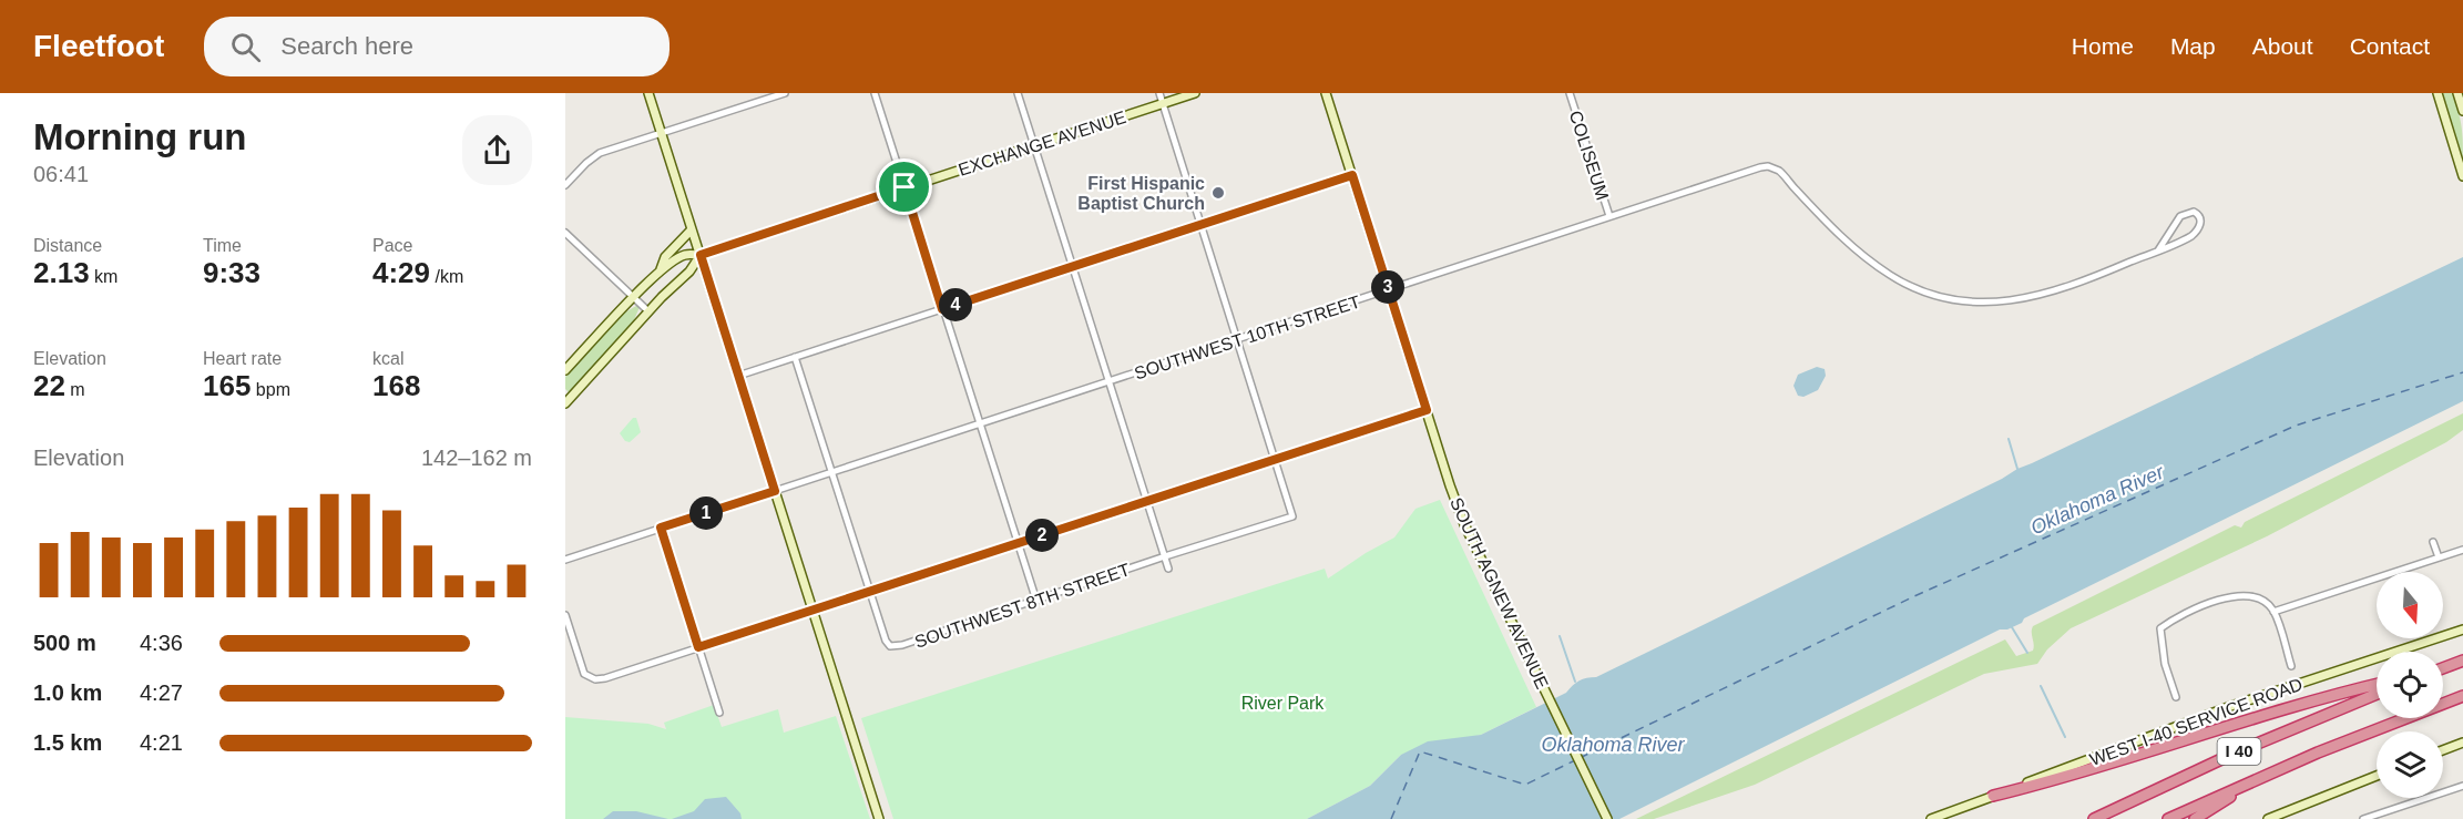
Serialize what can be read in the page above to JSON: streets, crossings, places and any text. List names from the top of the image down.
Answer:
{
  "streets": {
    "highway": ["I 40"],
    "main road": ["EXCHANGE AVENUE", "SOUTH AGNEW AVENUE", "WEST I-40 SERVICE ROAD"],
    "street": ["COLISEUM", "SOUTHWEST 10TH STREET", "SOUTHWEST 8TH STREET"]
  },
  "crossings": [
    ["COLISEUM", "SOUTHWEST 10TH STREET"],
    ["SOUTHWEST 10TH STREET", "SOUTH AGNEW AVENUE"],
    ["SOUTHWEST 10TH STREET", "SOUTHWEST 8TH STREET"]
  ],
  "water": ["Oklahoma River"],
  "parks": ["River Park"],
  "places": ["First Hispanic Baptist Church"],
  "north": "bottom",
  "page": {
    "header": "Fleetfoot",
    "search": "Search here",
    "nav": [
      "Home",
      "Map",
      "About",
      "Contact"
    ],
    "heading": ["Morning run", "06:41"],
    "stats": [
      ["Distance", "2.13 km"],
      ["Time", "9:33"],
      ["Pace", "4:29 /km"],
      ["Elevation", "22 m"],
      ["Heart rate", "165 bpm"],
      ["kcal", "168"]
    ],
    "pins": [
      "3",
      "4",
      "1",
      "2"
    ],
    "chart": ["Elevation", "142–162 m"],
    "list": [
      {
        "name": "500 m",
        "note": "4:36"
      },
      {
        "name": "1.0 km",
        "note": "4:27"
      },
      {
        "name": "1.5 km",
        "note": "4:21"
      }
    ]
  }
}
